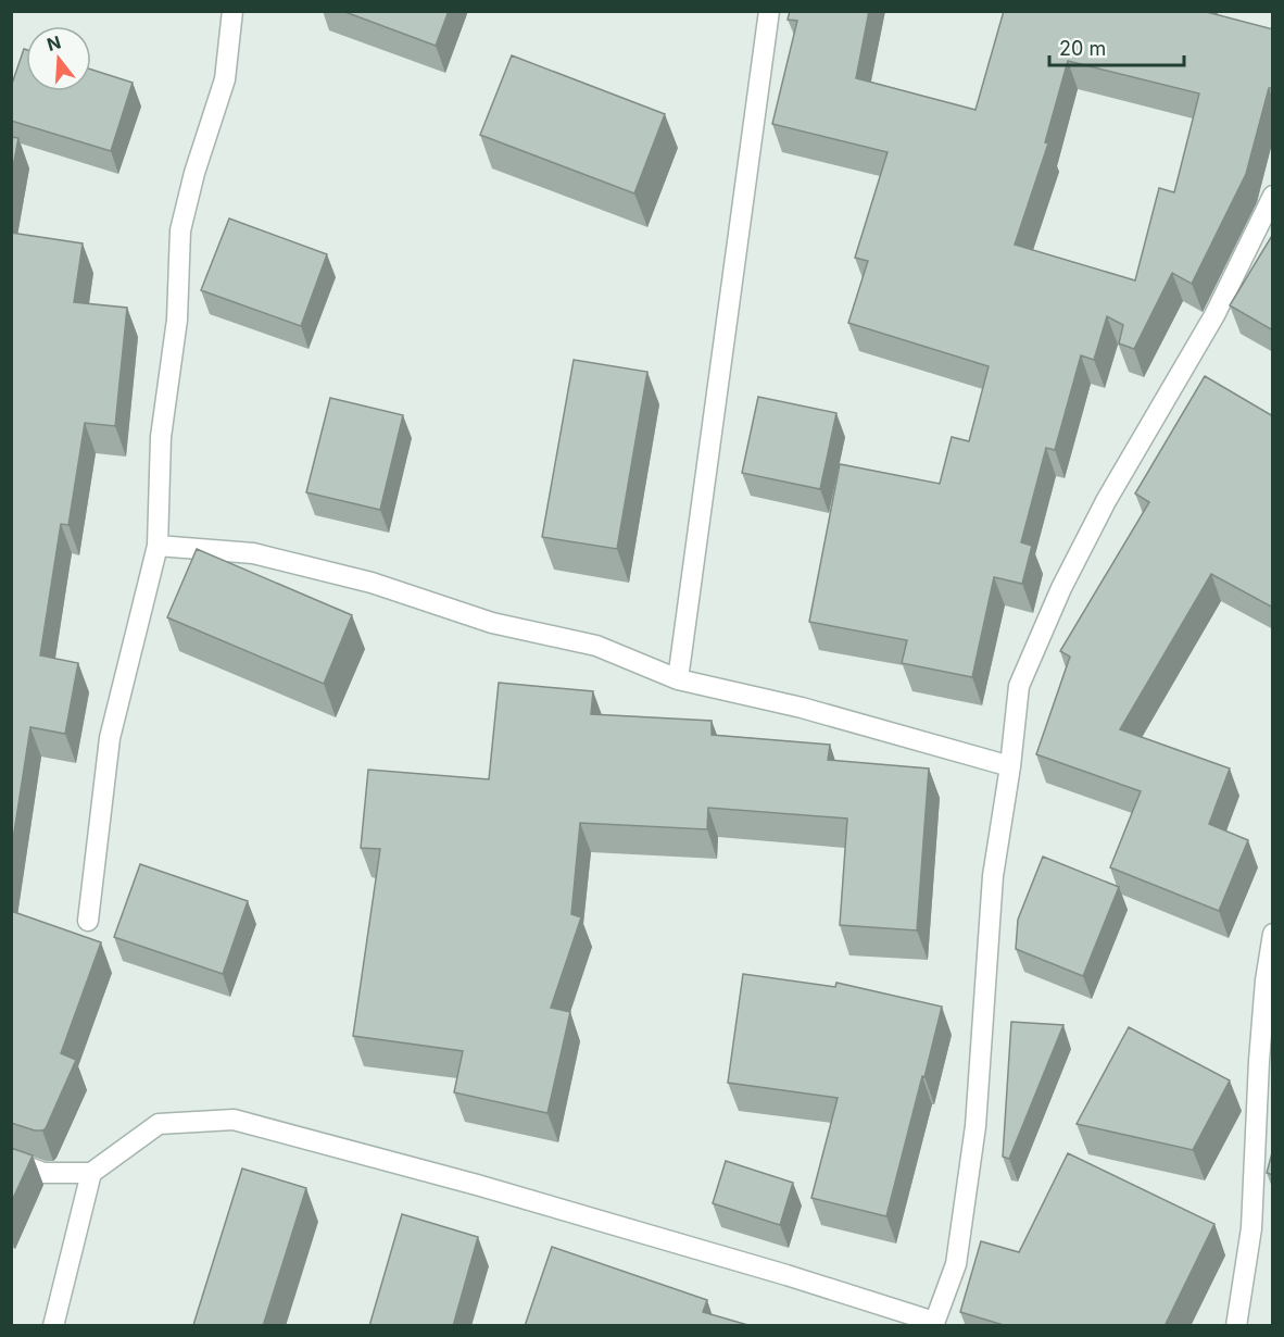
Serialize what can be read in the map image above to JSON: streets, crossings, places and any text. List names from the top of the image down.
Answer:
{
  "scale_bar": "20 m",
  "north": "top"
}
